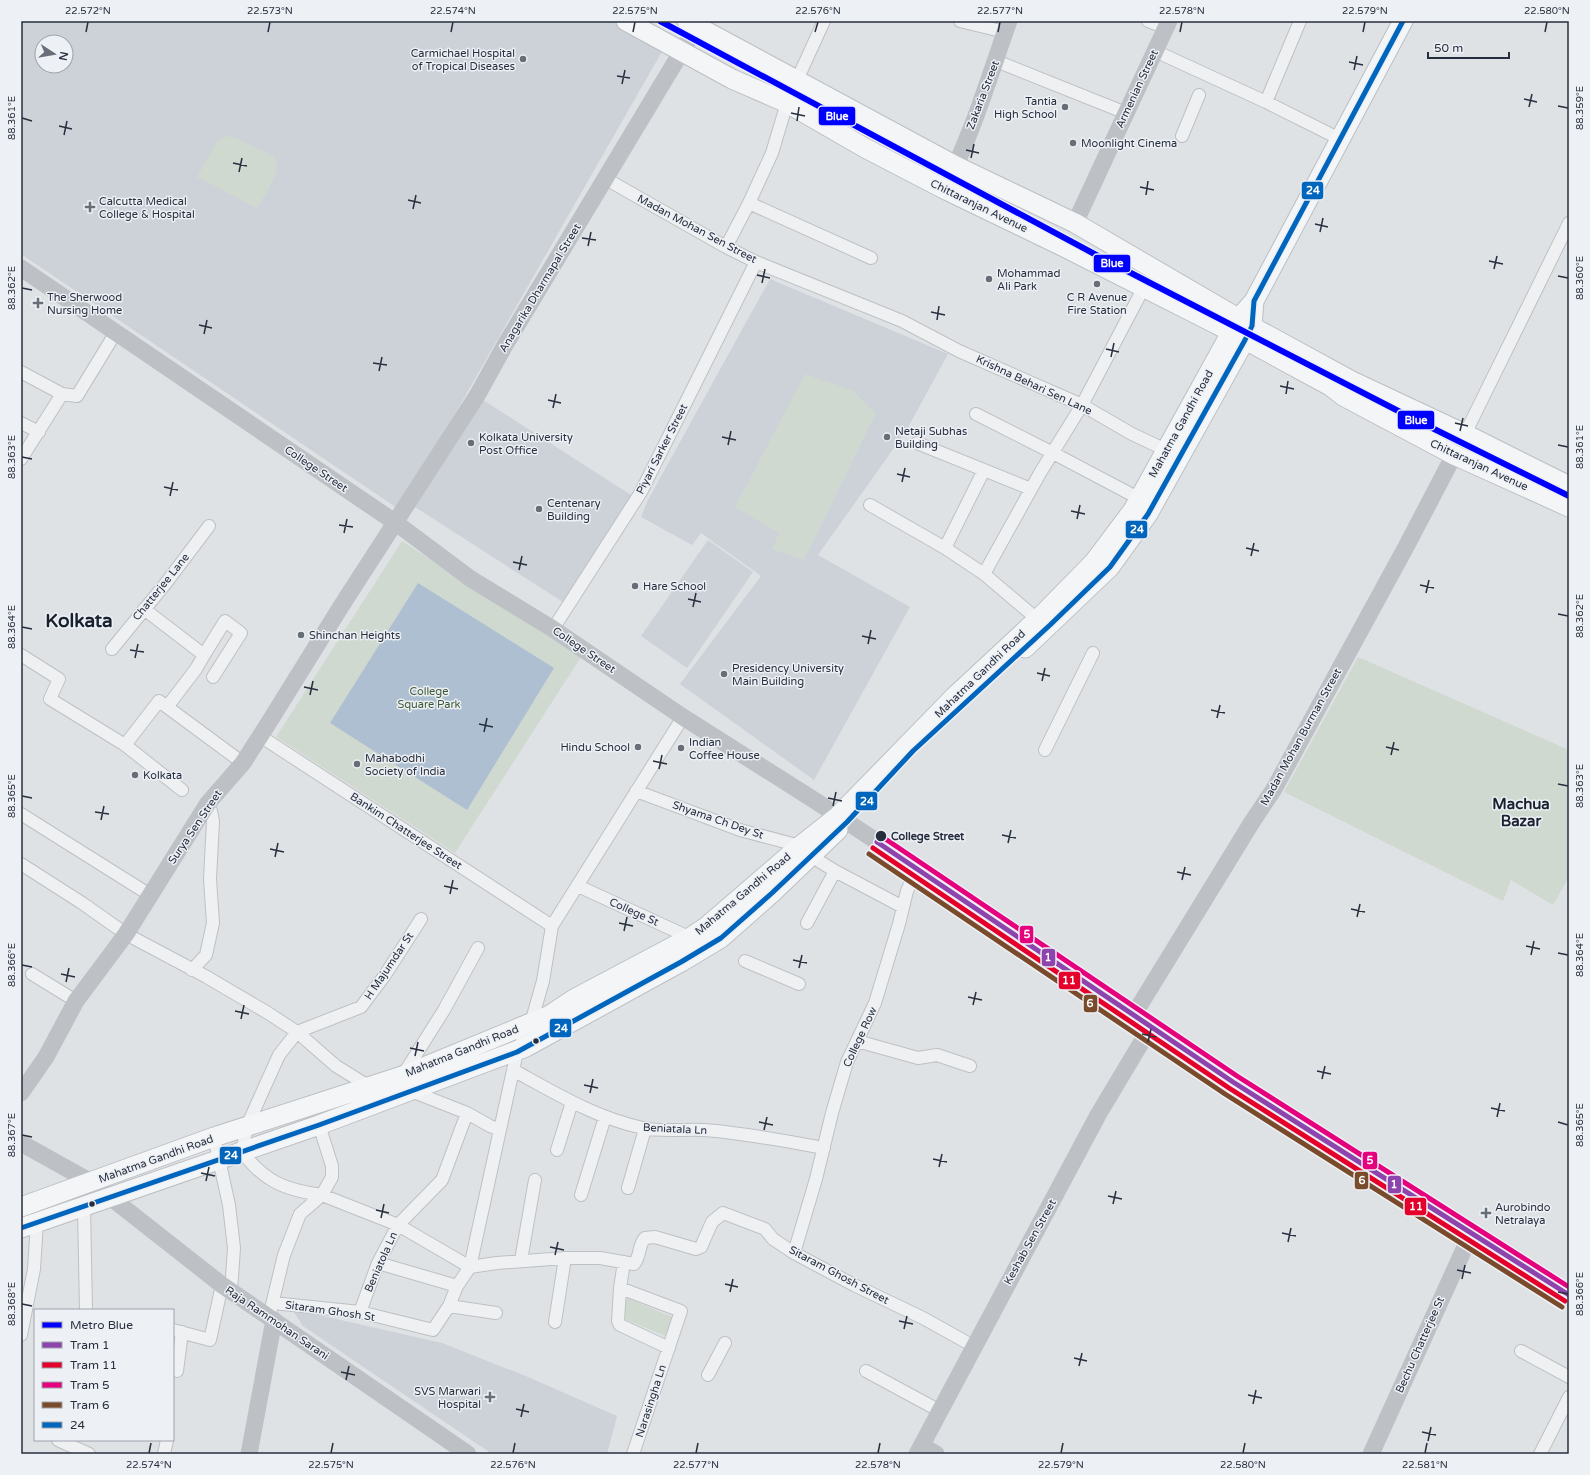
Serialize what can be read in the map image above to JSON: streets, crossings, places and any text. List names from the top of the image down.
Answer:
{
  "streets": {
    "main road": [
      "Armenian Street",
      "Zakaria Street",
      "Chittaranjan Avenue",
      "Anagarika Dharmapal Street",
      "Mahatma Gandhi Road",
      "College Street",
      "Madan Mohan Burman Street",
      "Surya Sen Street",
      "Keshab Sen Street",
      "Raja Rammohan Sarani",
      "Bechu Chatterjee St"
    ],
    "street": [
      "Madan Mohan Sen Street",
      "Krishna Behari Sen Lane",
      "Piyari Sarker Street",
      "Chatterjee Lane",
      "Shyama Ch Dey St",
      "Bankim Chatterjee Street",
      "College St",
      "H Majumdar St",
      "College Row",
      "Beniatala Ln",
      "Beniatola Ln",
      "Sitaram Ghosh Street",
      "Sitaram Ghosh St",
      "Narasingha Ln"
    ]
  },
  "crossings": [
    ["Zakaria Street", "Chittaranjan Avenue"],
    ["Chittaranjan Avenue", "Anagarika Dharmapal Street"],
    ["Chittaranjan Avenue", "Mahatma Gandhi Road"],
    ["Chittaranjan Avenue", "Madan Mohan Burman Street"],
    ["Madan Mohan Sen Street", "Anagarika Dharmapal Street"],
    ["Madan Mohan Sen Street", "Krishna Behari Sen Lane"],
    ["Madan Mohan Sen Street", "Piyari Sarker Street"],
    ["Anagarika Dharmapal Street", "College Street"],
    ["Anagarika Dharmapal Street", "Surya Sen Street"],
    ["Krishna Behari Sen Lane", "Mahatma Gandhi Road"],
    ["Mahatma Gandhi Road", "College Street"],
    ["Mahatma Gandhi Road", "Shyama Ch Dey St"],
    ["Mahatma Gandhi Road", "College St"],
    ["Mahatma Gandhi Road", "Beniatala Ln"],
    ["Mahatma Gandhi Road", "Raja Rammohan Sarani"],
    ["Piyari Sarker Street", "College Street"],
    ["College Street", "Madan Mohan Burman Street"],
    ["College Street", "Surya Sen Street"],
    ["College Street", "College Row"],
    ["College Street", "Keshab Sen Street"],
    ["College Street", "Bechu Chatterjee St"],
    ["Shyama Ch Dey St", "College Row"],
    ["Surya Sen Street", "Bankim Chatterjee Street"],
    ["College Row", "Beniatala Ln"],
    ["College Row", "Sitaram Ghosh Street"],
    ["Keshab Sen Street", "Sitaram Ghosh Street"],
    ["Beniatola Ln", "Sitaram Ghosh St"],
    ["Sitaram Ghosh St", "Raja Rammohan Sarani"]
  ],
  "districts": ["Kolkata", "Machua Bazar"],
  "parks": ["College Square Park"],
  "places": {
    "other": [
      "Carmichael Hospital of Tropical Diseases",
      "Tantia High School",
      "Moonlight Cinema",
      "Mohammad Ali Park",
      "C R Avenue Fire Station",
      "Netaji Subhas Building",
      "Kolkata University Post Office",
      "Centenary Building",
      "Hare School",
      "Shinchan Heights",
      "Presidency University Main Building",
      "Hindu School",
      "Indian Coffee House",
      "Mahabodhi Society of India",
      "Kolkata",
      "College Street"
    ],
    "health": [
      "Calcutta Medical College & Hospital",
      "The Sherwood Nursing Home",
      "Aurobindo Netralaya",
      "SVS Marwari Hospital"
    ]
  },
  "lines": [
    "metro line Blue",
    "transit line 24",
    "tram line 5",
    "tram line 1",
    "tram line 11",
    "tram line 6"
  ],
  "legend": [
    "Metro Blue",
    "Tram 1",
    "Tram 11",
    "Tram 5",
    "Tram 6",
    "24"
  ],
  "scale_bar": "50 m",
  "north": "right",
  "coordinates": [
    "22.572°N",
    "22.573°N",
    "22.574°N",
    "22.575°N",
    "22.576°N",
    "22.577°N",
    "22.578°N",
    "22.579°N",
    "22.580°N",
    "88.359°E",
    "88.361°E",
    "88.360°E",
    "88.362°E",
    "88.363°E",
    "88.364°E",
    "88.365°E",
    "88.366°E",
    "88.367°E",
    "88.368°E",
    "22.581°N"
  ]
}
